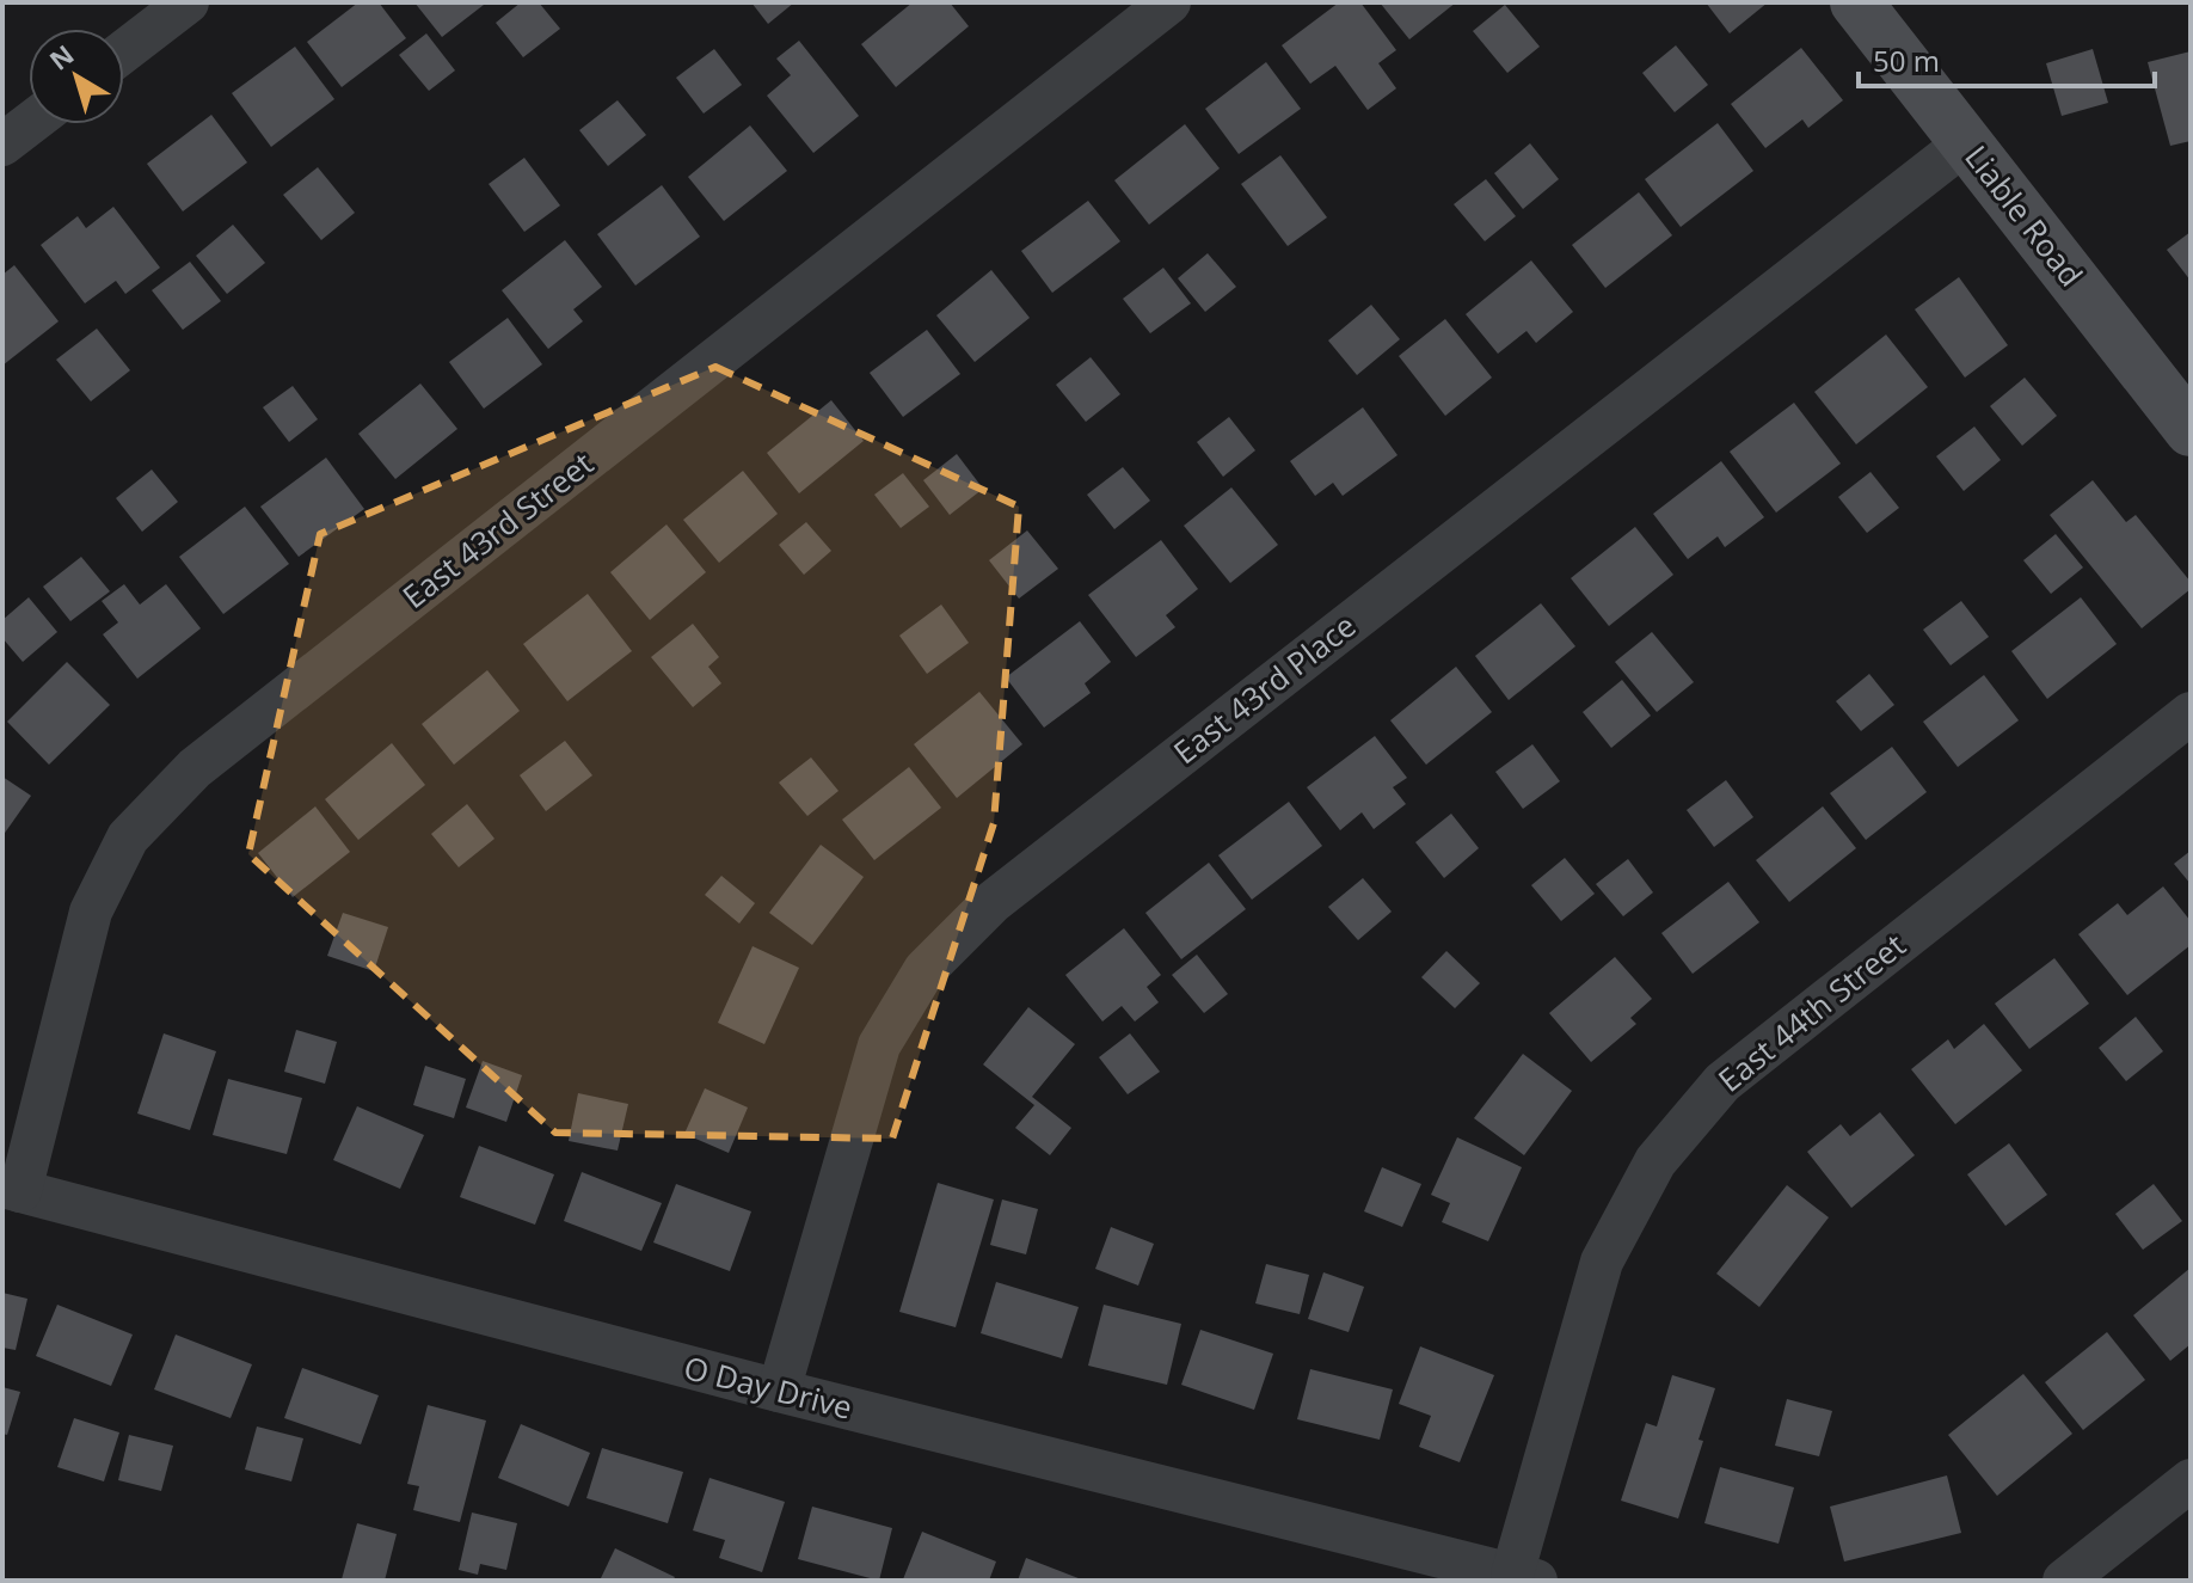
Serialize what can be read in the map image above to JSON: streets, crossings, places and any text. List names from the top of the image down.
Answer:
{
  "streets": {
    "street": [
      "Liable Road",
      "East 43rd Street",
      "East 43rd Place",
      "East 44th Street",
      "O Day Drive"
    ]
  },
  "crossings": [
    ["Liable Road", "East 43rd Place"],
    ["East 43rd Street", "O Day Drive"],
    ["East 43rd Place", "O Day Drive"],
    ["East 44th Street", "O Day Drive"]
  ],
  "scale_bar": "50 m",
  "north": "top left"
}
